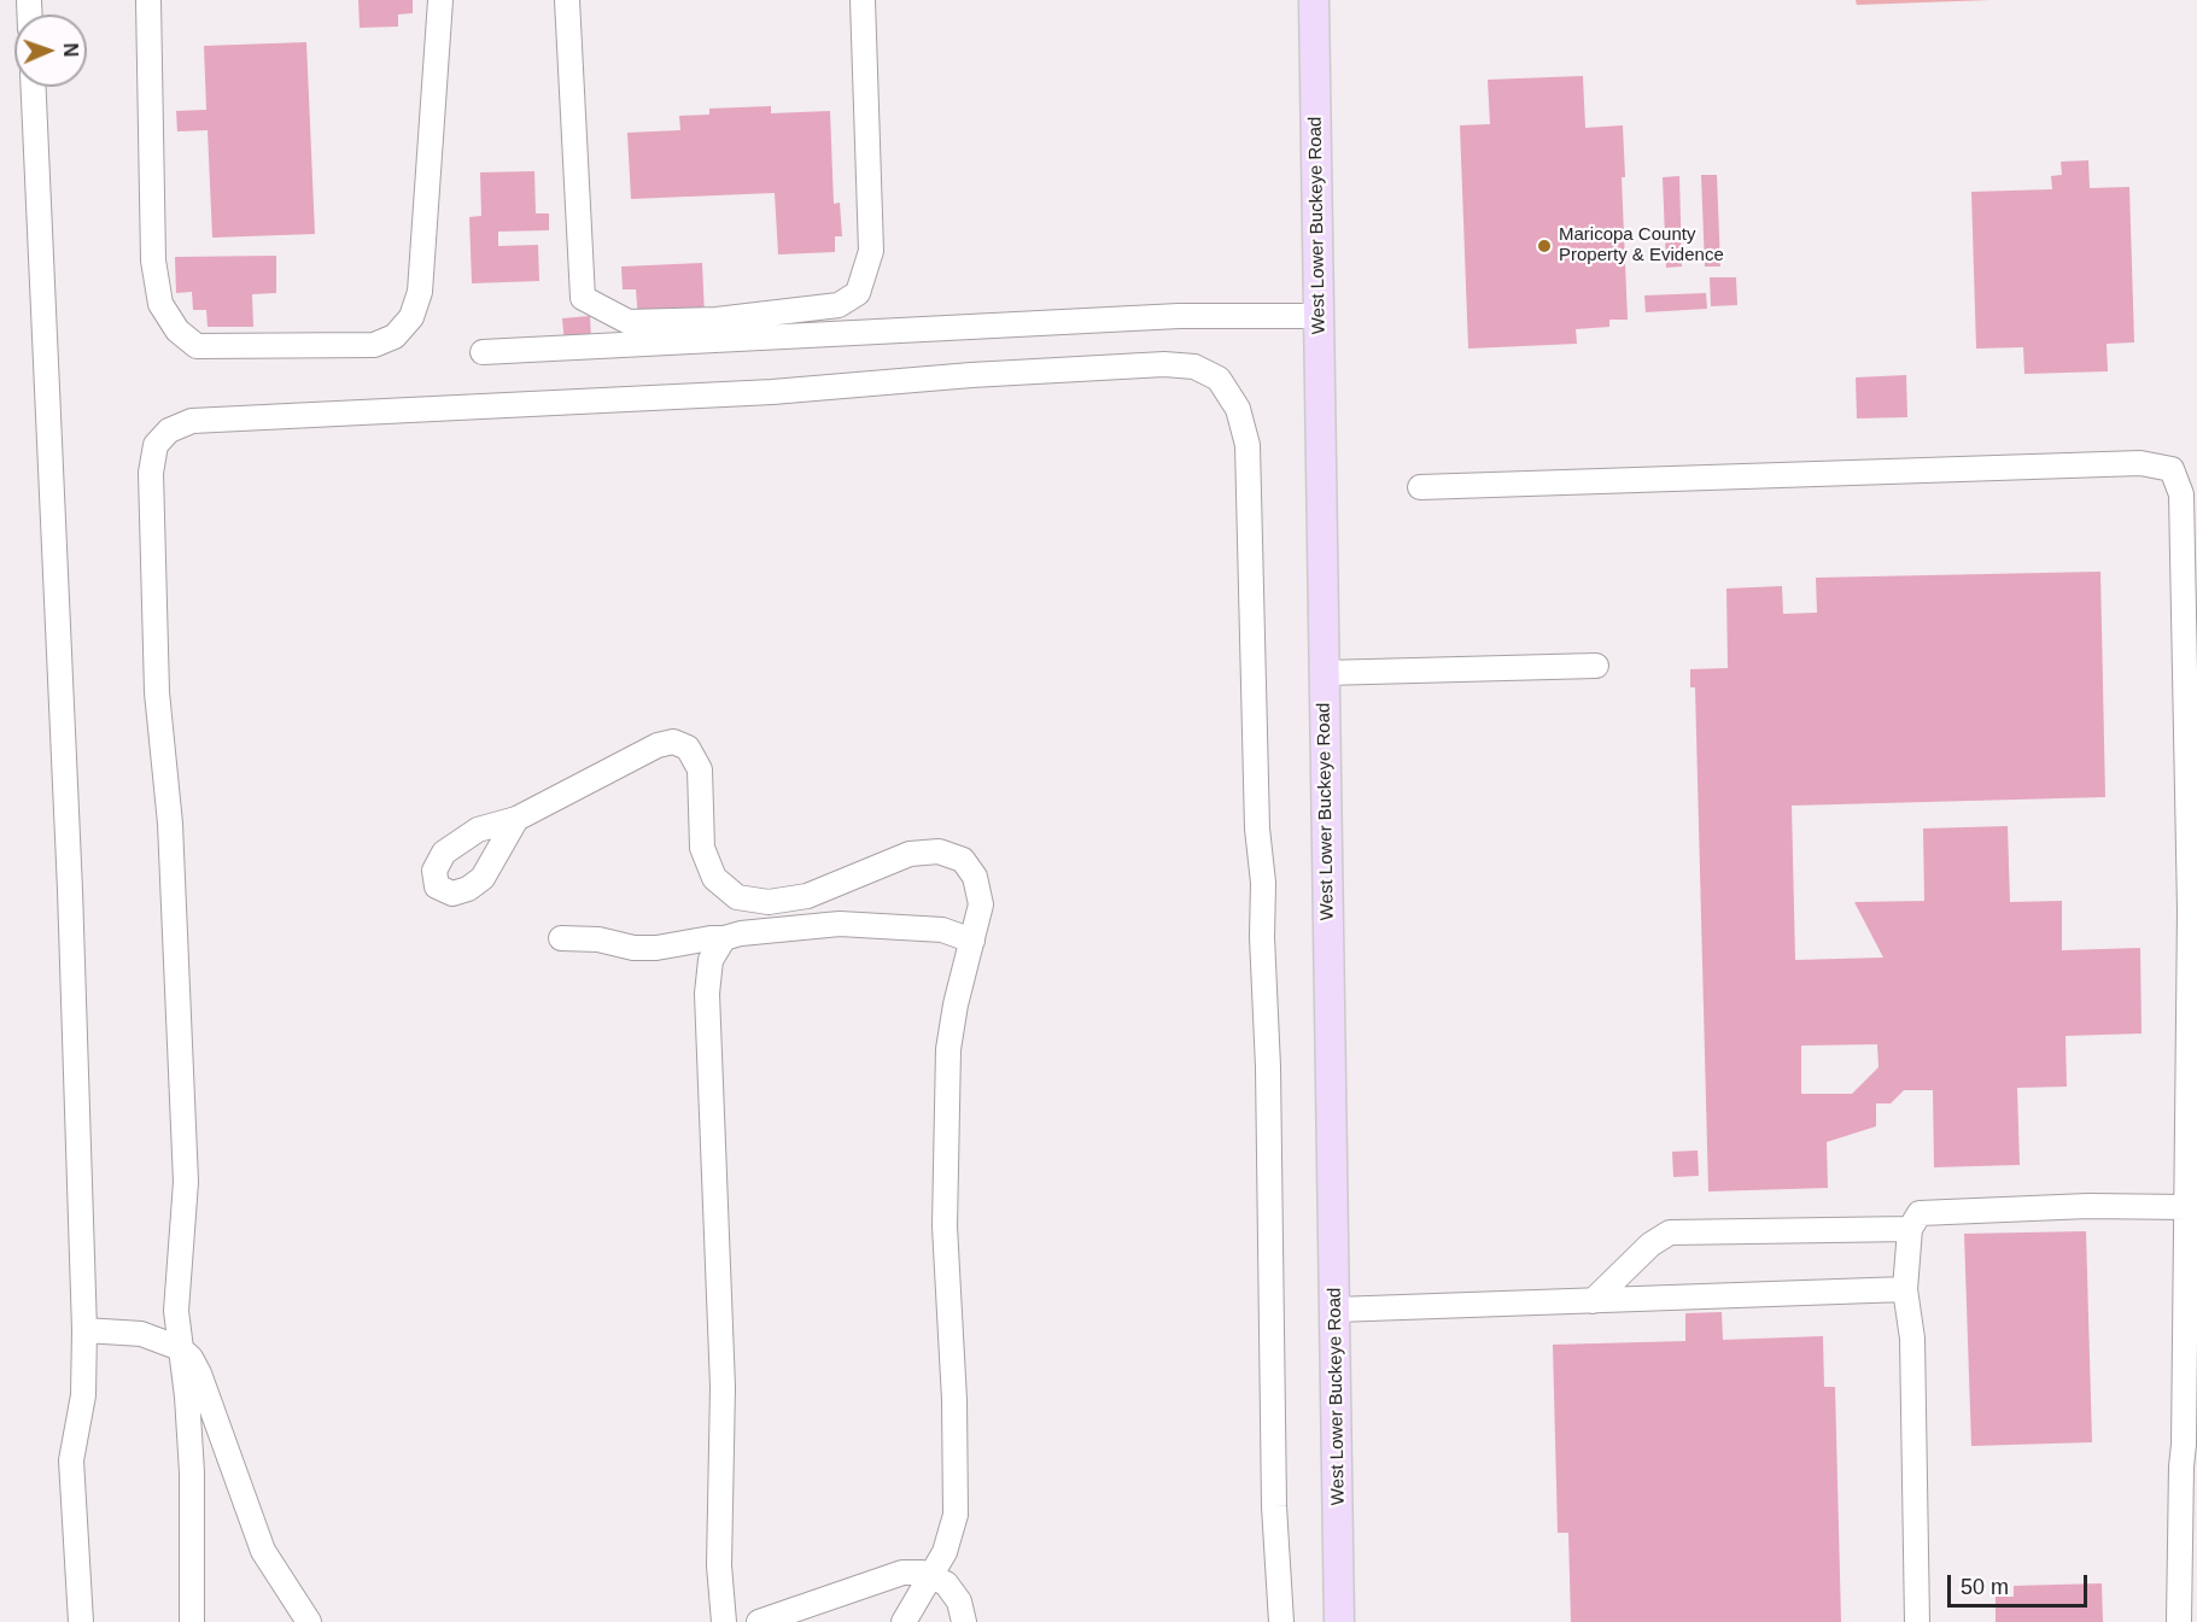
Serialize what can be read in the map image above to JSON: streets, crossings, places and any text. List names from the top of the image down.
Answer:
{
  "streets": {
    "main road": ["West Lower Buckeye Road"]
  },
  "places": ["Maricopa County Property & Evidence"],
  "scale_bar": "50 m",
  "north": "right"
}
